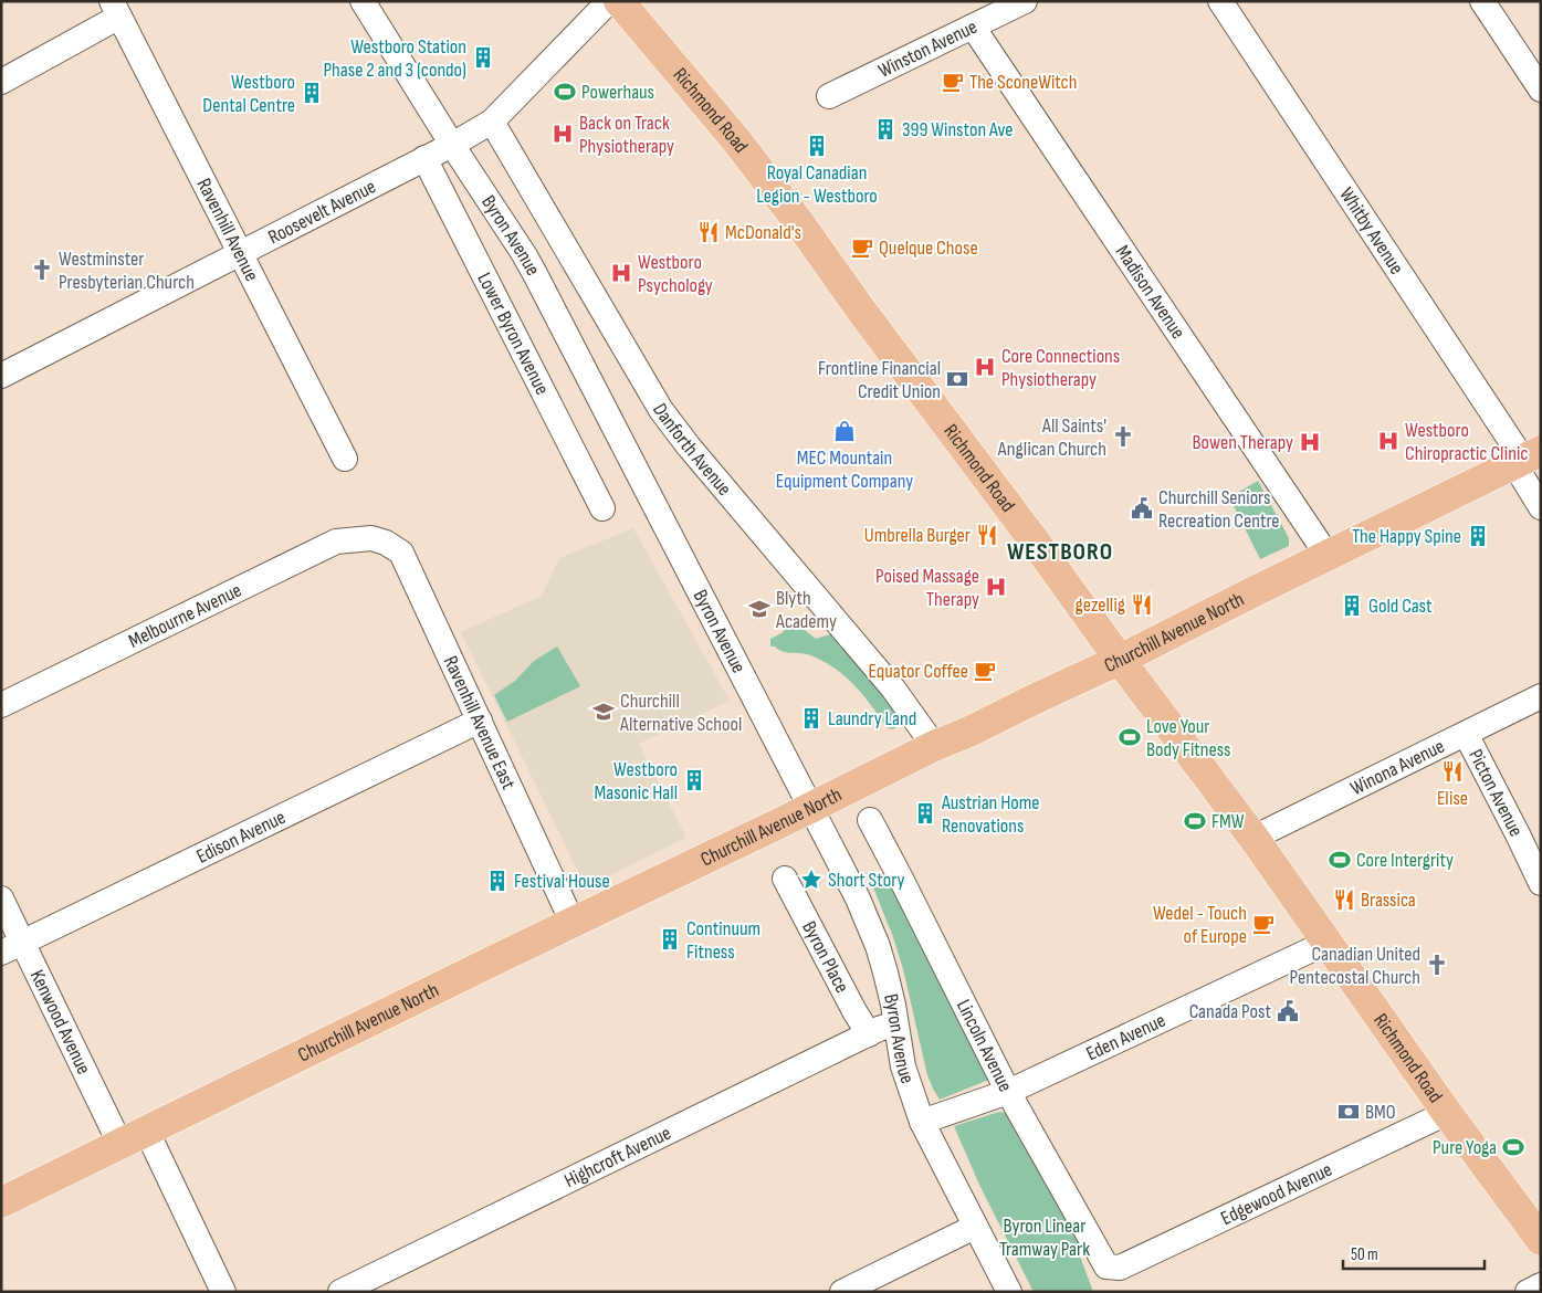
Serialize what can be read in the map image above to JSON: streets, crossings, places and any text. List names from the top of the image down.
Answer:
{
  "streets": {
    "main road": ["Richmond Road", "Churchill Avenue North"],
    "street": [
      "Winston Avenue",
      "Roosevelt Avenue",
      "Ravenhill Avenue",
      "Whitby Avenue",
      "Byron Avenue",
      "Madison Avenue",
      "Lower Byron Avenue",
      "Danforth Avenue",
      "Melbourne Avenue",
      "Ravenhill Avenue East",
      "Winona Avenue",
      "Picton Avenue",
      "Edison Avenue",
      "Byron Place",
      "Kenwood Avenue",
      "Eden Avenue",
      "Lincoln Avenue",
      "Highcroft Avenue",
      "Edgewood Avenue"
    ]
  },
  "crossings": [
    ["Winston Avenue", "Madison Avenue"],
    ["Richmond Road", "Churchill Avenue North"],
    ["Richmond Road", "Winona Avenue"],
    ["Richmond Road", "Eden Avenue"],
    ["Richmond Road", "Edgewood Avenue"],
    ["Roosevelt Avenue", "Ravenhill Avenue"],
    ["Roosevelt Avenue", "Byron Avenue"],
    ["Roosevelt Avenue", "Lower Byron Avenue"],
    ["Roosevelt Avenue", "Danforth Avenue"],
    ["Whitby Avenue", "Churchill Avenue North"],
    ["Byron Avenue", "Churchill Avenue North"],
    ["Byron Avenue", "Eden Avenue"],
    ["Byron Avenue", "Highcroft Avenue"],
    ["Madison Avenue", "Churchill Avenue North"],
    ["Danforth Avenue", "Churchill Avenue North"],
    ["Melbourne Avenue", "Ravenhill Avenue East"],
    ["Churchill Avenue North", "Ravenhill Avenue East"],
    ["Churchill Avenue North", "Kenwood Avenue"],
    ["Ravenhill Avenue East", "Edison Avenue"],
    ["Winona Avenue", "Picton Avenue"],
    ["Edison Avenue", "Kenwood Avenue"],
    ["Byron Place", "Highcroft Avenue"],
    ["Eden Avenue", "Lincoln Avenue"],
    ["Lincoln Avenue", "Edgewood Avenue"]
  ],
  "districts": ["WESTBORO"],
  "parks": ["Byron Linear Tramway Park"],
  "places": {
    "building": [
      "Westboro Station Phase 2 and 3 (condo)",
      "Westboro Dental Centre",
      "399 Winston Ave",
      "Royal Canadian Legion - Westboro",
      "The Happy Spine",
      "Gold Cast",
      "Laundry Land",
      "Westboro Masonic Hall",
      "Austrian Home Renovations",
      "Festival House",
      "Continuum Fitness"
    ],
    "cafe": [
      "The SconeWitch",
      "Quelque Chose",
      "Equator Coffee",
      "Wedel - Touch of Europe"
    ],
    "sports": [
      "Powerhaus",
      "Love Your Body Fitness",
      "FMW",
      "Core Intergrity",
      "Pure Yoga"
    ],
    "hospital": [
      "Back on Track Physiotherapy",
      "Westboro Psychology",
      "Core Connections Physiotherapy",
      "Westboro Chiropractic Clinic",
      "Bowen Therapy",
      "Poised Massage Therapy"
    ],
    "restaurant": [
      "McDonald's",
      "Umbrella Burger",
      "gezellig",
      "Elise",
      "Brassica"
    ],
    "church": ["Westminster Presbyterian Church", "All Saints' Anglican Church", "Canadian United Pentecostal Church"],
    "bank": ["Frontline Financial Credit Union", "BMO"],
    "shop": ["MEC Mountain Equipment Company"],
    "public building": ["Churchill Seniors Recreation Centre", "Canada Post"],
    "school or university": ["Blyth Academy", "Churchill Alternative School"],
    "place": ["Short Story"]
  },
  "scale_bar": "50 m"
}
